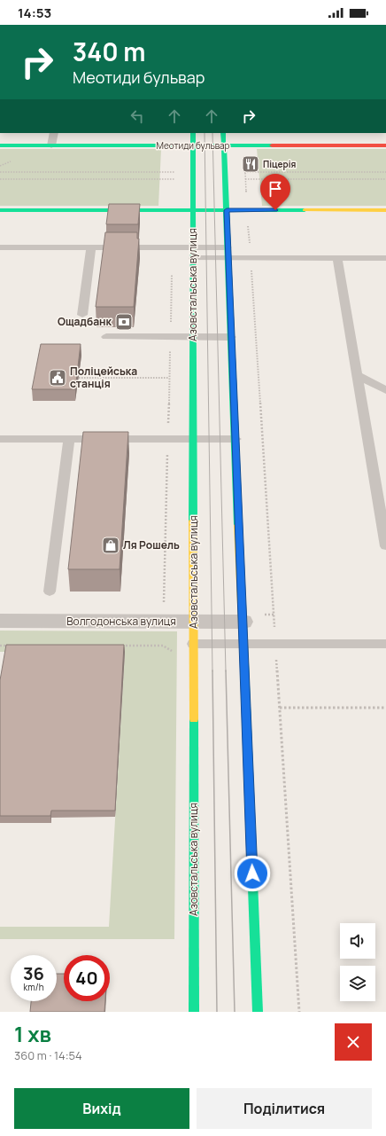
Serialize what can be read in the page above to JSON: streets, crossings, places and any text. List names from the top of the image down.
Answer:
{
  "streets": {
    "street": ["Меотиди бульвар", "Азовстальська вулиця", "Волгодонська вулиця"]
  },
  "crossings": [
    ["Меотиди бульвар", "Азовстальська вулиця"],
    ["Азовстальська вулиця", "Волгодонська вулиця"]
  ],
  "places": {
    "restaurant": ["Піцерія"],
    "bank": ["Ощадбанк"],
    "public building": ["Поліцейська станція"],
    "shop": ["Ля Рошель"]
  },
  "page": {
    "status": "14:53",
    "turn": ["340 m", "Меотиди бульвар"],
    "speed": "36 km/h",
    "limit": "40",
    "heading": ["1 хв", "360 m · 14:54"],
    "buttons": ["Вихід", "Поділитися"]
  }
}
